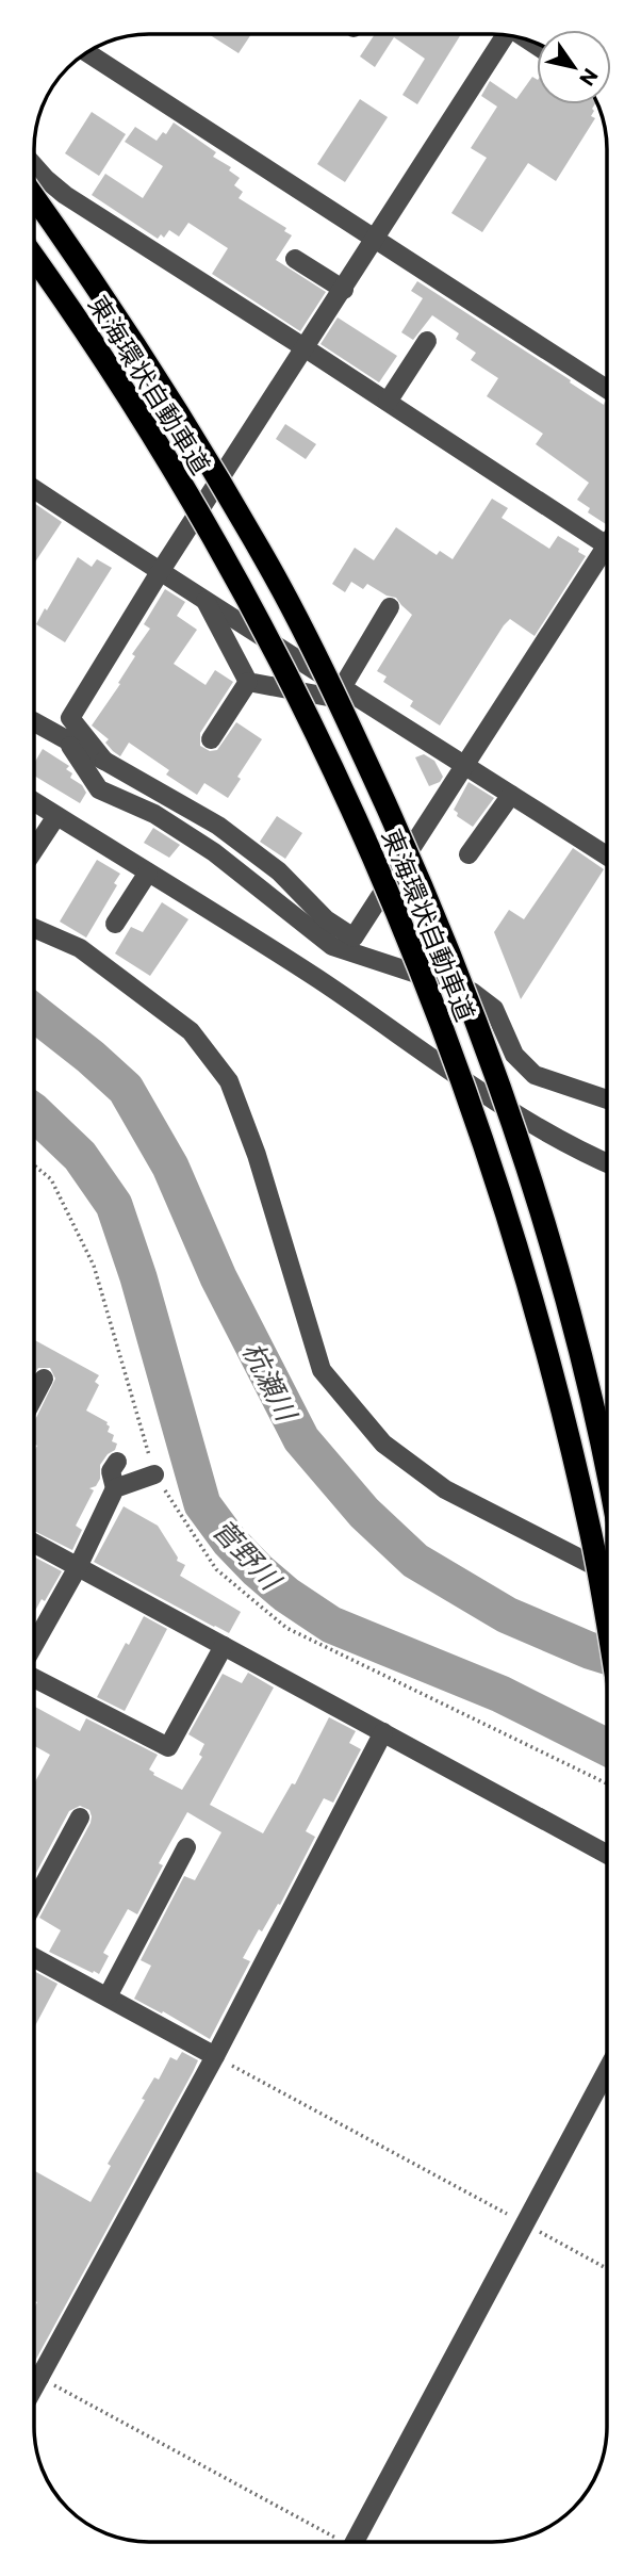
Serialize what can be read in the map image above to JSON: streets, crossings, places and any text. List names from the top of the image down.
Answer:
{
  "streets": {
    "highway": ["東海環状自動車道"]
  },
  "water": ["杭瀬川", "菅野川"],
  "north": "bottom right"
}
